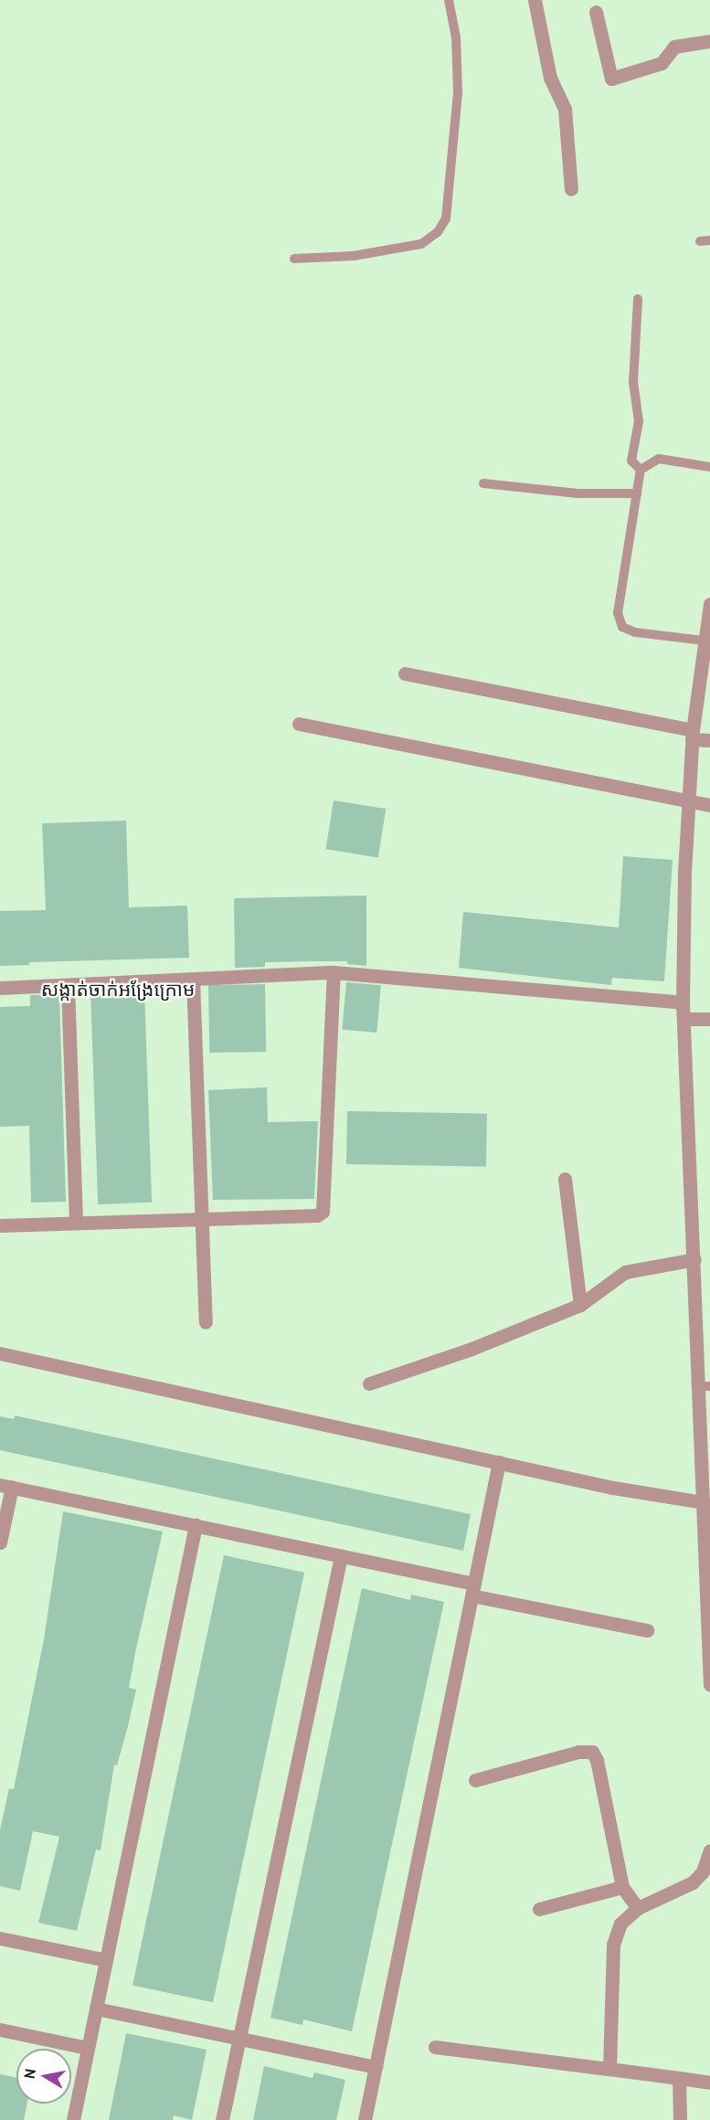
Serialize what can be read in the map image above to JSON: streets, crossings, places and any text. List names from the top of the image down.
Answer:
{
  "districts": ["សង្កាត់ចាក់អង្រែក្រោម"],
  "north": "left"
}
